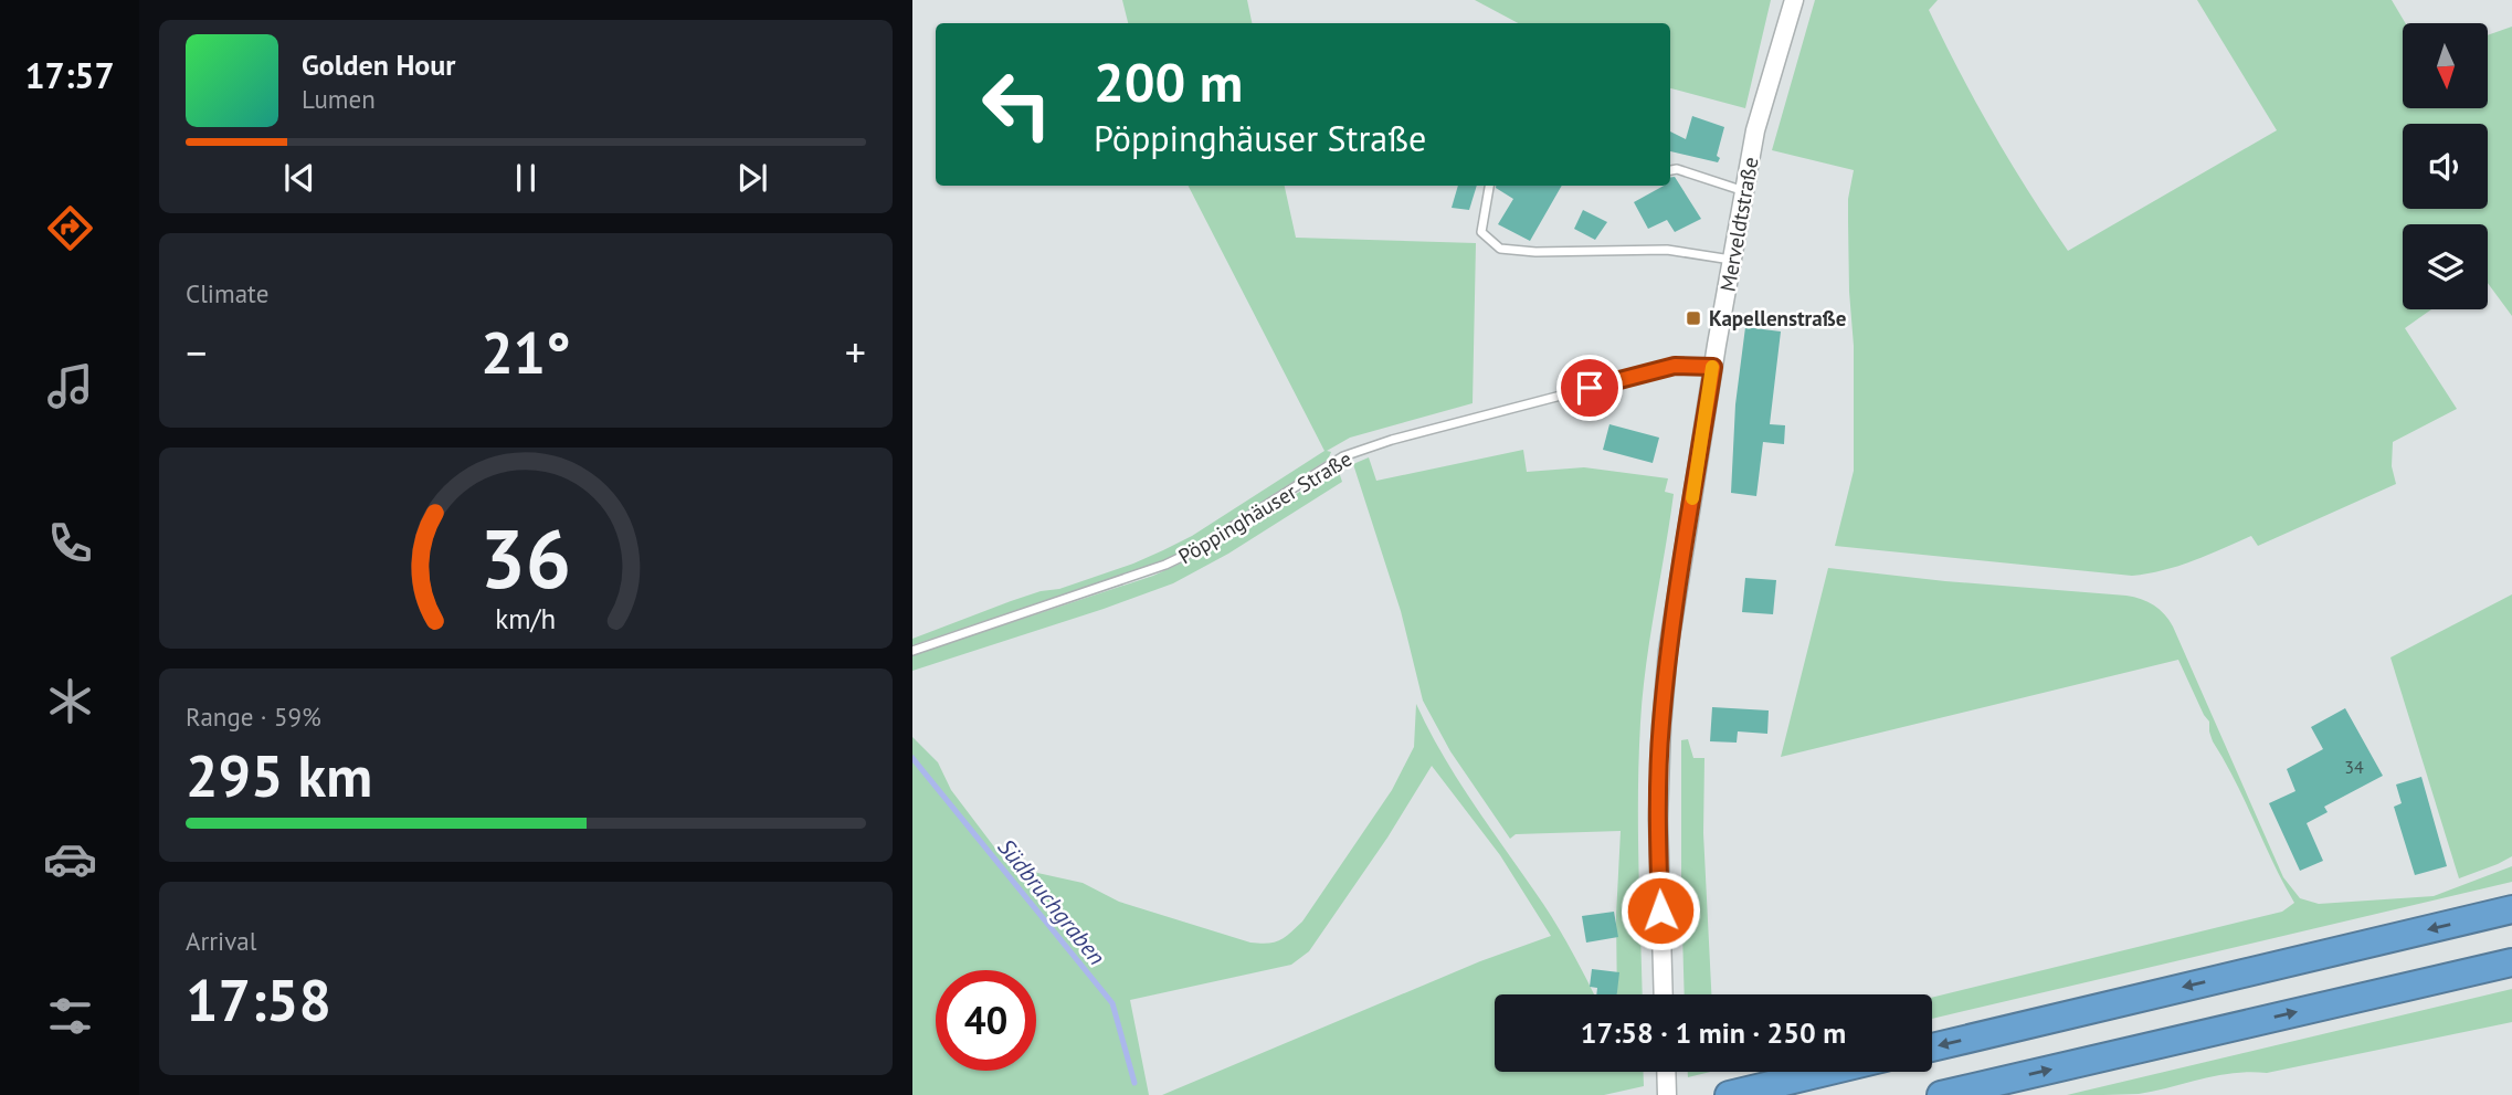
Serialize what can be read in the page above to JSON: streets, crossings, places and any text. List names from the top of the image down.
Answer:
{
  "streets": {
    "street": ["Merveldtstraße"],
    "lane": ["Pöppinghäuser Straße"]
  },
  "crossings": [
    ["Merveldtstraße", "Pöppinghäuser Straße"]
  ],
  "water": ["Südbruchgraben"],
  "places": {
    "transit": ["Kapellenstraße"]
  },
  "house_numbers": ["34"],
  "north": "bottom",
  "page": {
    "tabs": "17:57",
    "turn": ["200 m", "Pöppinghäuser Straße"],
    "song": ["Golden Hour", "Lumen"],
    "tile": [
      "Climate",
      ["Range · 59%", "295 km"],
      ["Arrival", "17:58"]
    ],
    "heat": ["−", "21°", "+"],
    "limit": "40",
    "trip": "17:58 · 1 min · 250 m",
    "gauge": ["36", "km/h"]
  }
}
